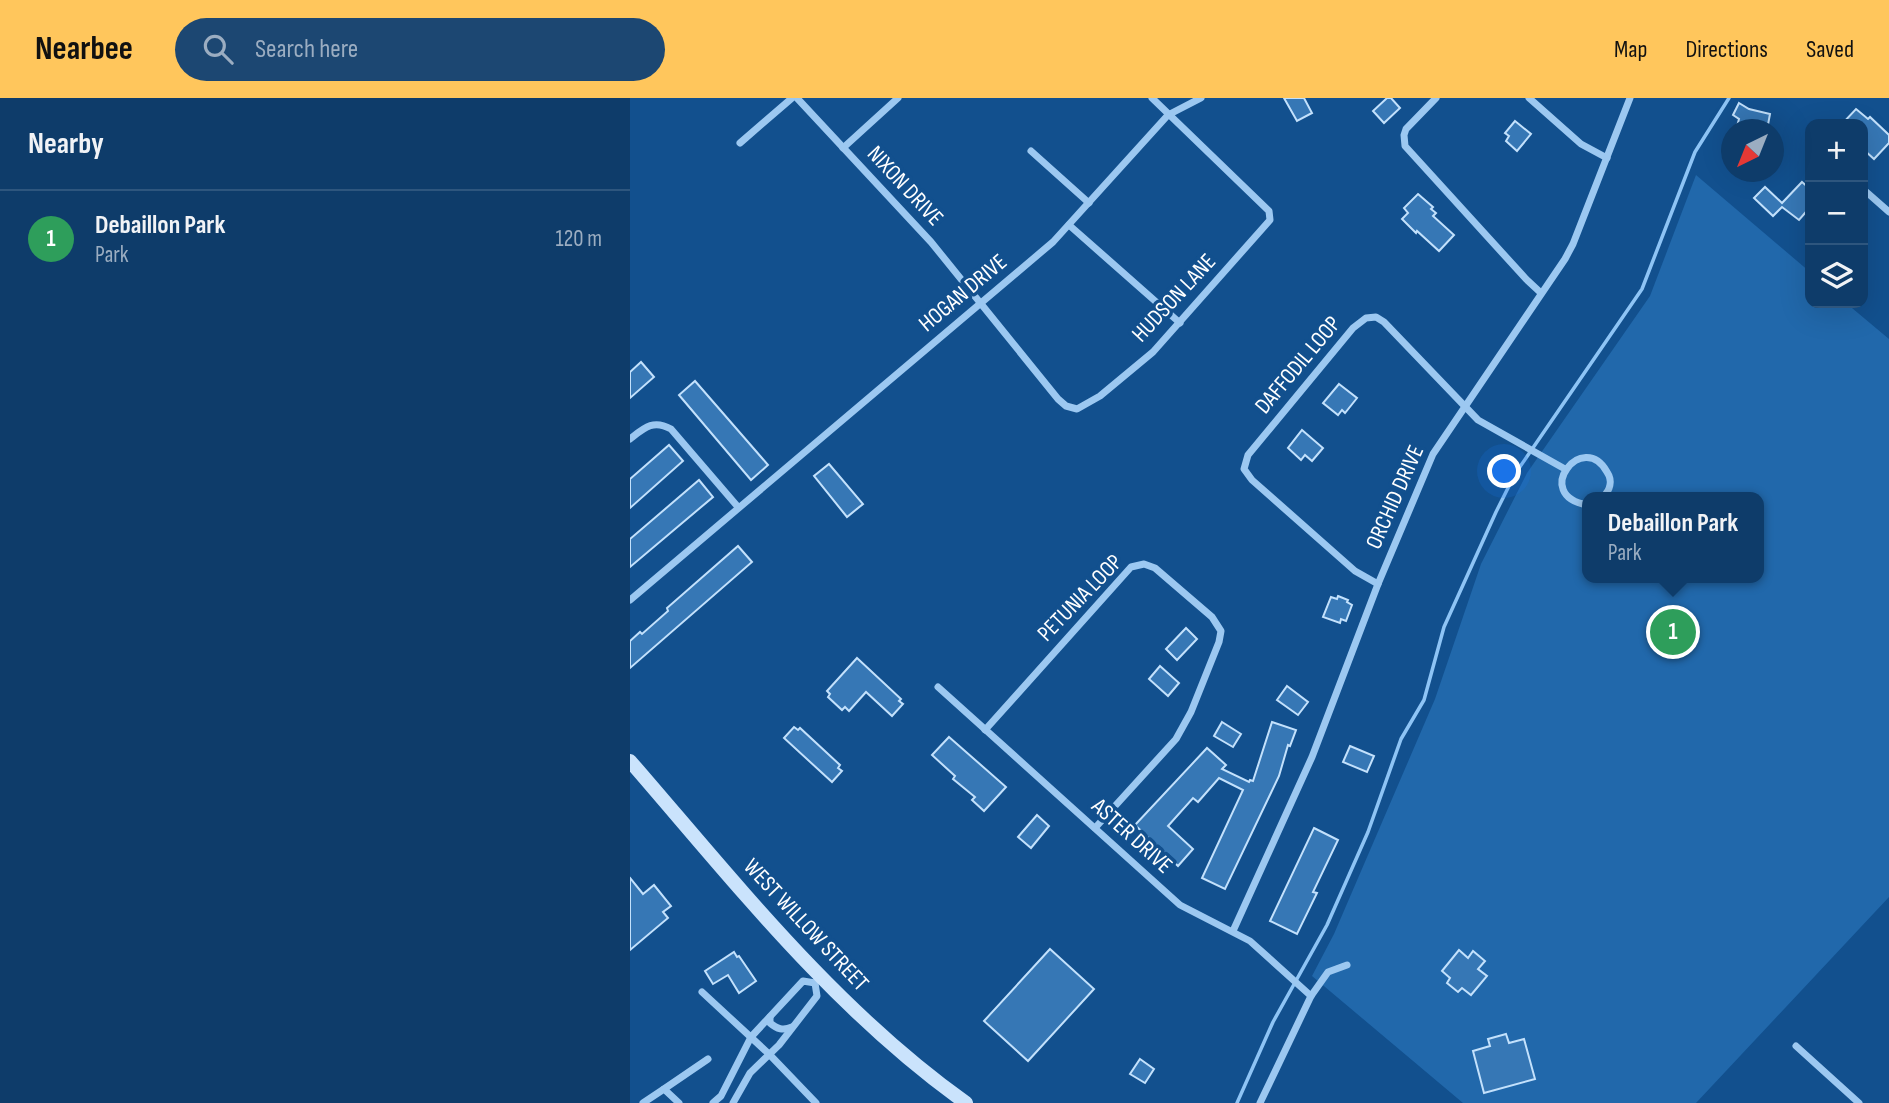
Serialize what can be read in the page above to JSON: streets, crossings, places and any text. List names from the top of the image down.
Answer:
{
  "streets": {
    "main road": ["WEST WILLOW STREET"],
    "street": [
      "NIXON DRIVE",
      "HOGAN DRIVE",
      "HUDSON LANE",
      "DAFFODIL LOOP",
      "ORCHID DRIVE",
      "PETUNIA LOOP",
      "ASTER DRIVE"
    ]
  },
  "crossings": [
    ["NIXON DRIVE", "HOGAN DRIVE"],
    ["NIXON DRIVE", "HUDSON LANE"],
    ["HOGAN DRIVE", "HUDSON LANE"],
    ["DAFFODIL LOOP", "ORCHID DRIVE"],
    ["ORCHID DRIVE", "ASTER DRIVE"],
    ["PETUNIA LOOP", "ASTER DRIVE"]
  ],
  "north": "bottom left",
  "page": {
    "header": "Nearbee",
    "search": "Search here",
    "nav": ["Map", "Directions", "Saved"],
    "heading": "Nearby",
    "map_buttons": ["+", "−"],
    "list": [
      {
        "mark": "1",
        "name": "Debaillon Park",
        "note": "Park",
        "value": "120 m"
      }
    ],
    "popup": ["Debaillon Park", "Park"],
    "pins": "1"
  }
}
